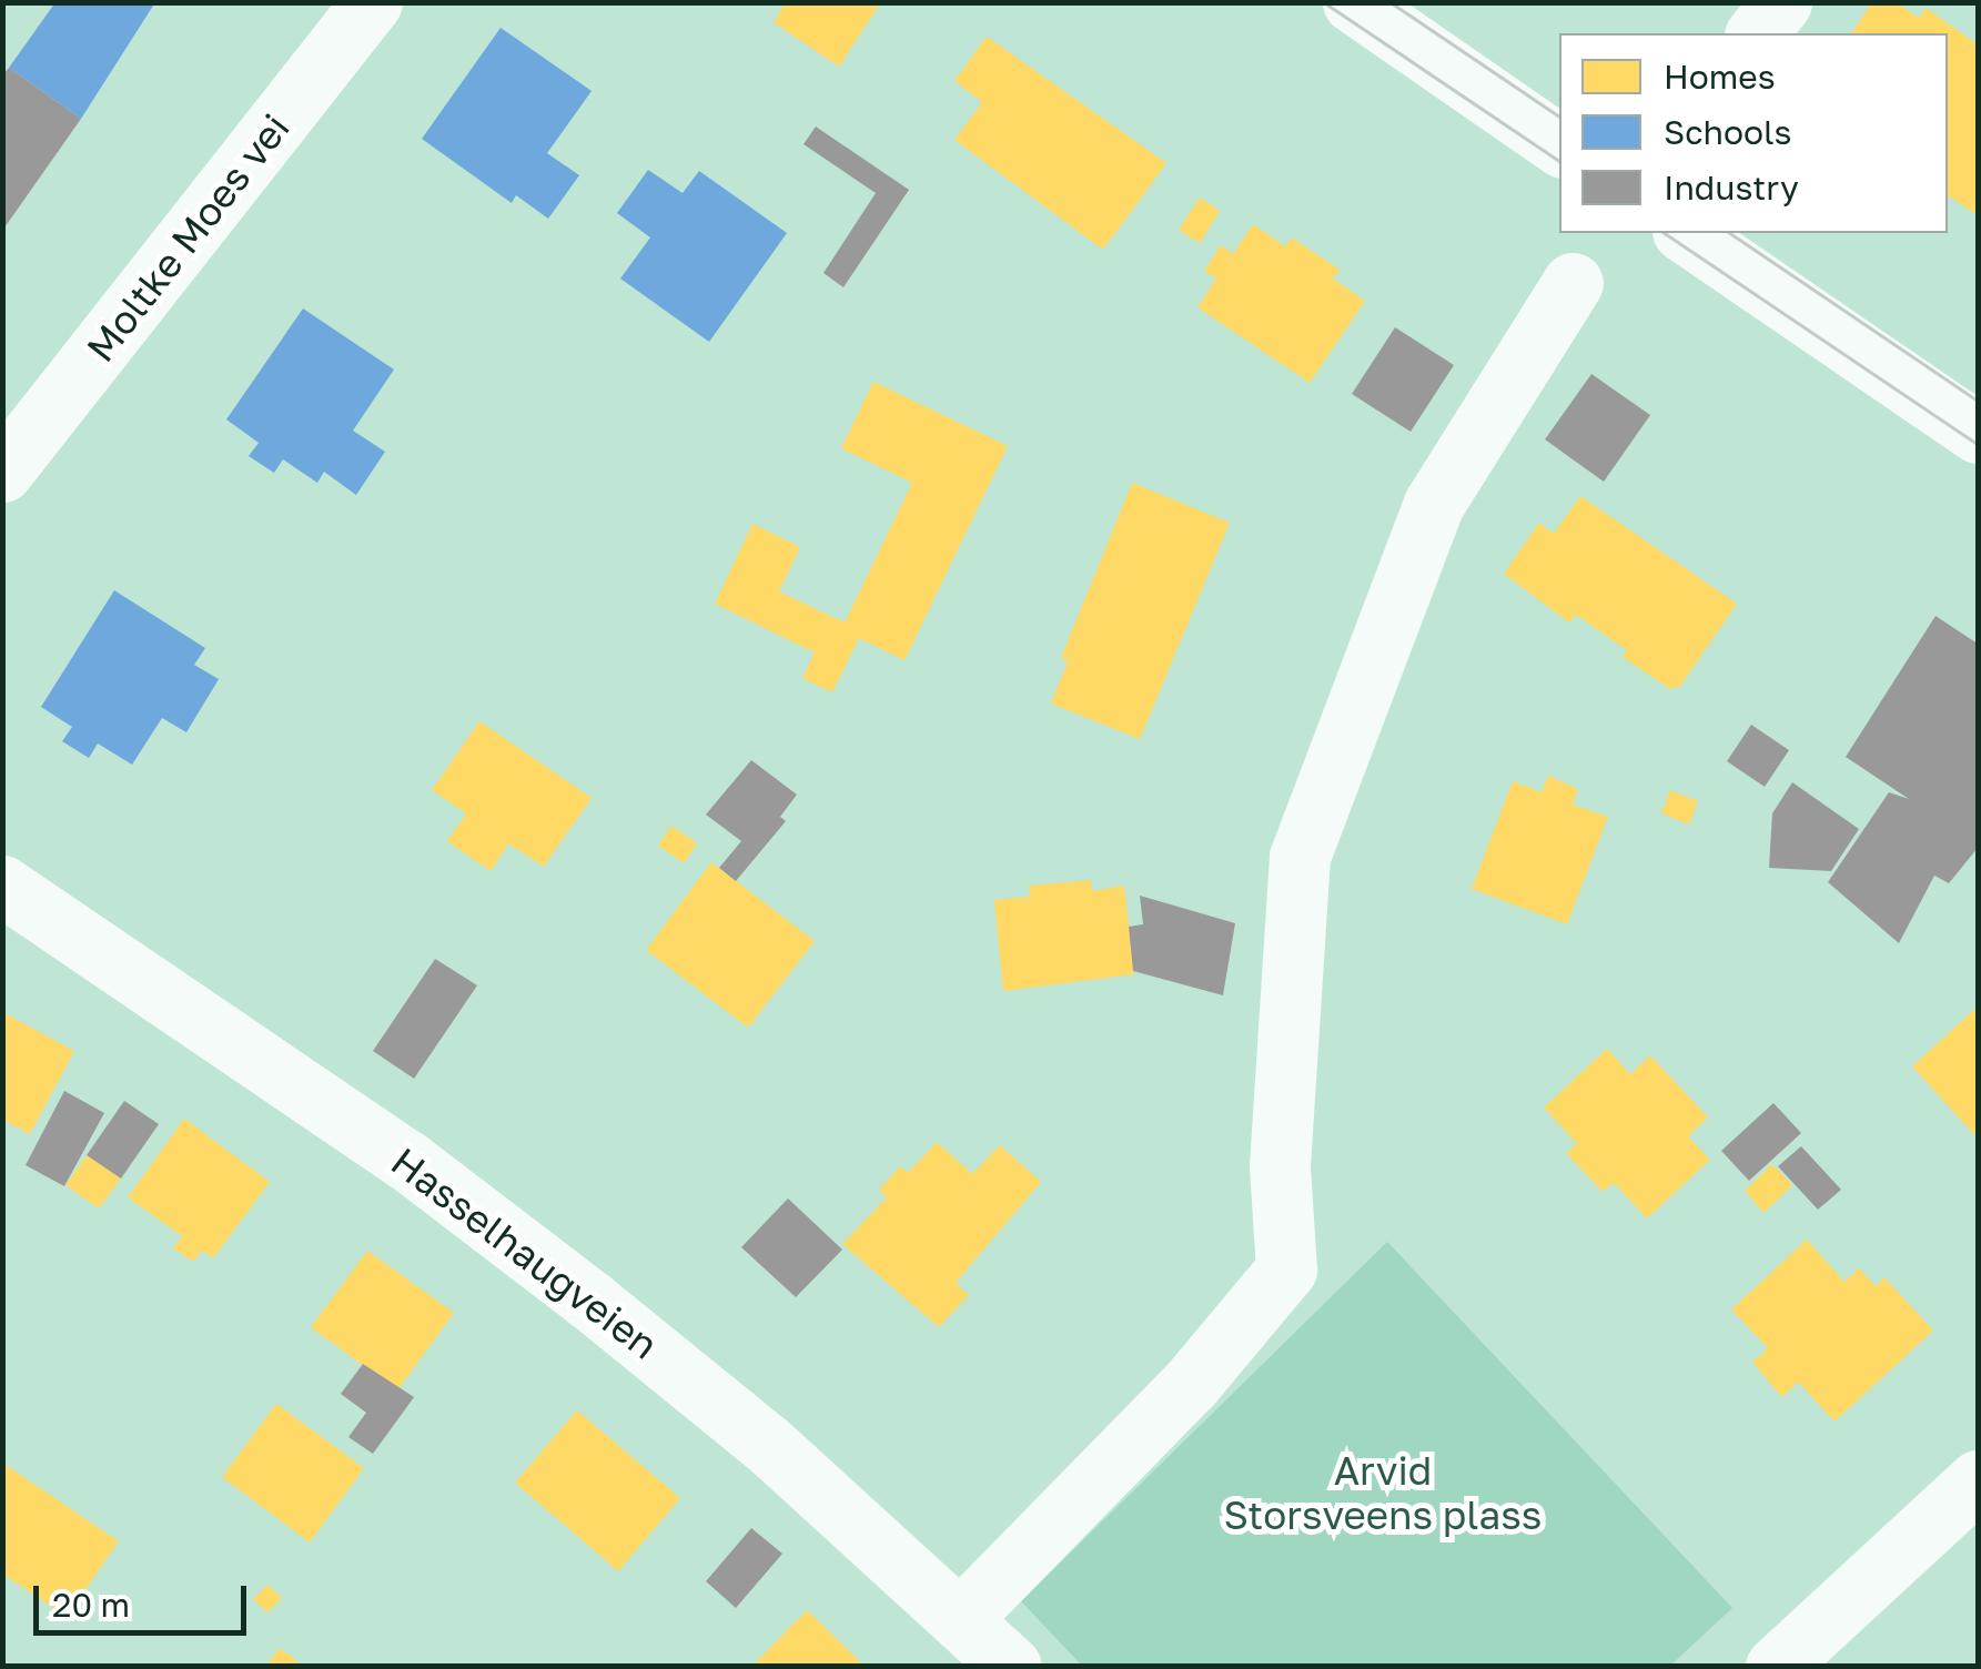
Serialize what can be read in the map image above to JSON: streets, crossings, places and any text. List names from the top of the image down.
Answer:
{
  "streets": {
    "street": ["Moltke Moes vei", "Hasselhaugveien"]
  },
  "parks": ["Arvid Storsveens plass"],
  "legend": ["Homes", "Schools", "Industry"],
  "scale_bar": "20 m"
}
